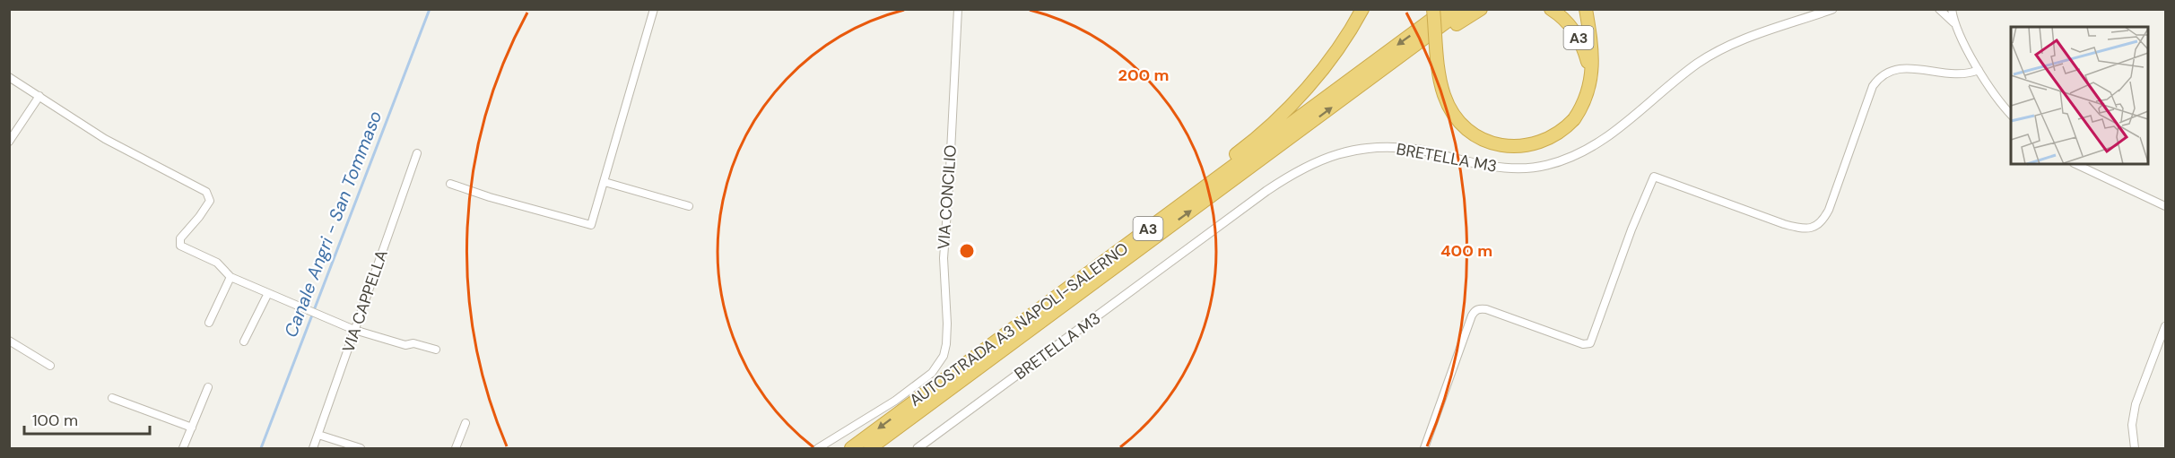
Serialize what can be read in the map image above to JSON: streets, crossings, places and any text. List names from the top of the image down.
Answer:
{
  "streets": {
    "highway": ["A3", "AUTOSTRADA A3 NAPOLI-SALERNO"],
    "street": ["BRETELLA M3", "VIA CONCILIO", "VIA CAPPELLA"]
  },
  "crossings": [
    ["A3", "AUTOSTRADA A3 NAPOLI-SALERNO"]
  ],
  "water": ["Canale Angri - San Tommaso"],
  "scale_bar": "100 m",
  "rings": ["200 m", "400 m"]
}
